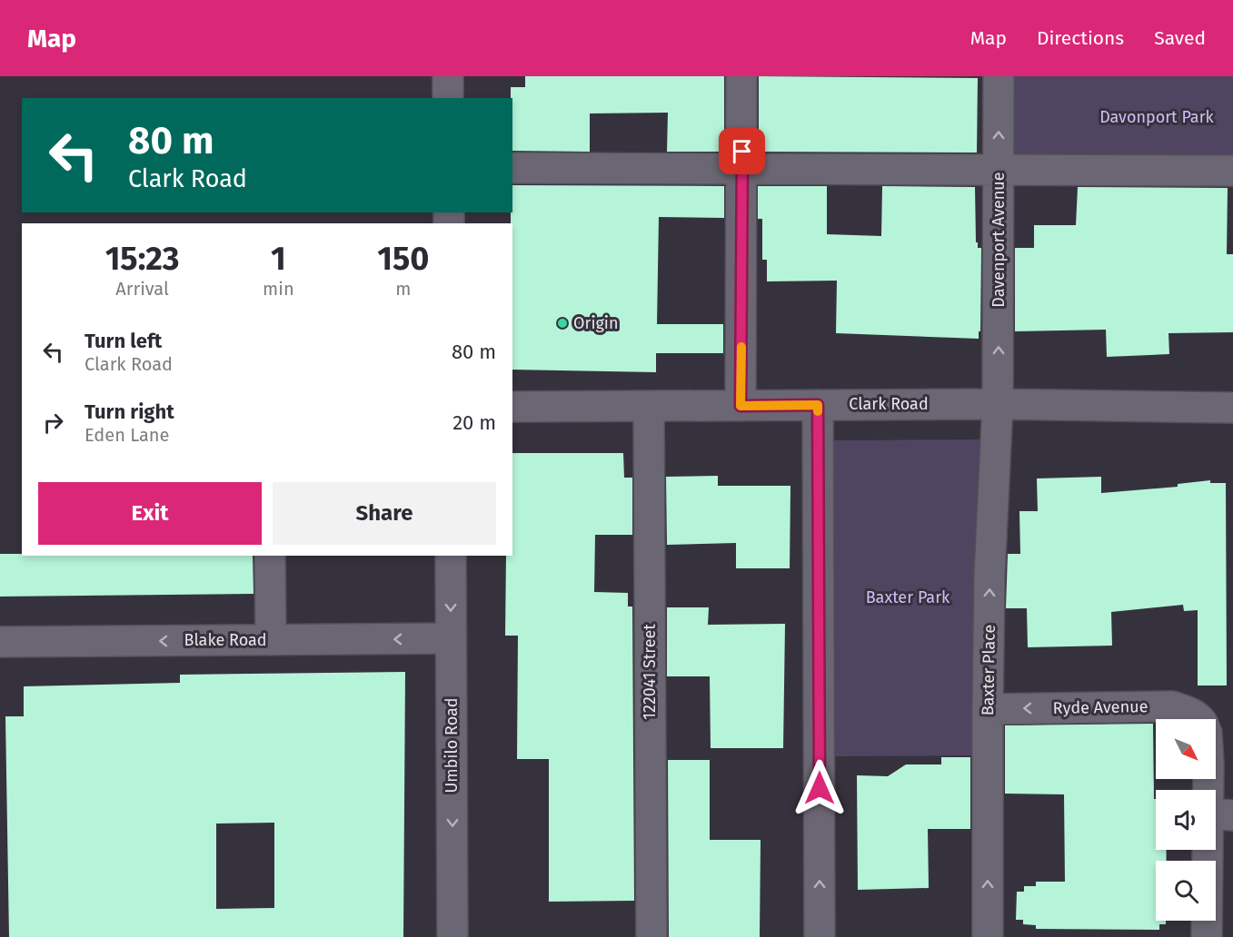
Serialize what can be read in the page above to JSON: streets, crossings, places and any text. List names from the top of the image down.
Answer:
{
  "streets": {
    "street": [
      "Davenport Avenue",
      "Clark Road",
      "Blake Road",
      "Baxter Place",
      "122041 Street",
      "Ryde Avenue",
      "Umbilo Road"
    ]
  },
  "crossings": [
    ["Davenport Avenue", "Clark Road"],
    ["Davenport Avenue", "Baxter Place"],
    ["Clark Road", "Baxter Place"],
    ["Clark Road", "122041 Street"],
    ["Blake Road", "Umbilo Road"],
    ["Baxter Place", "Ryde Avenue"]
  ],
  "one_way": ["Blake Road", "Ryde Avenue", "Umbilo Road"],
  "parks": ["Davonport Park", "Baxter Park"],
  "places": ["Origin"],
  "north": "bottom right",
  "page": {
    "header": "Map",
    "nav": ["Map", "Directions", "Saved"],
    "turn": ["80 m", "Clark Road"],
    "eta": [
      "15:23",
      "Arrival",
      "1",
      "min",
      "150",
      "m"
    ],
    "list": [
      {
        "name": "Turn left",
        "note": "Clark Road",
        "value": "80 m"
      },
      {
        "name": "Turn right",
        "note": "Eden Lane",
        "value": "20 m"
      }
    ],
    "buttons": ["Exit", "Share"]
  }
}
